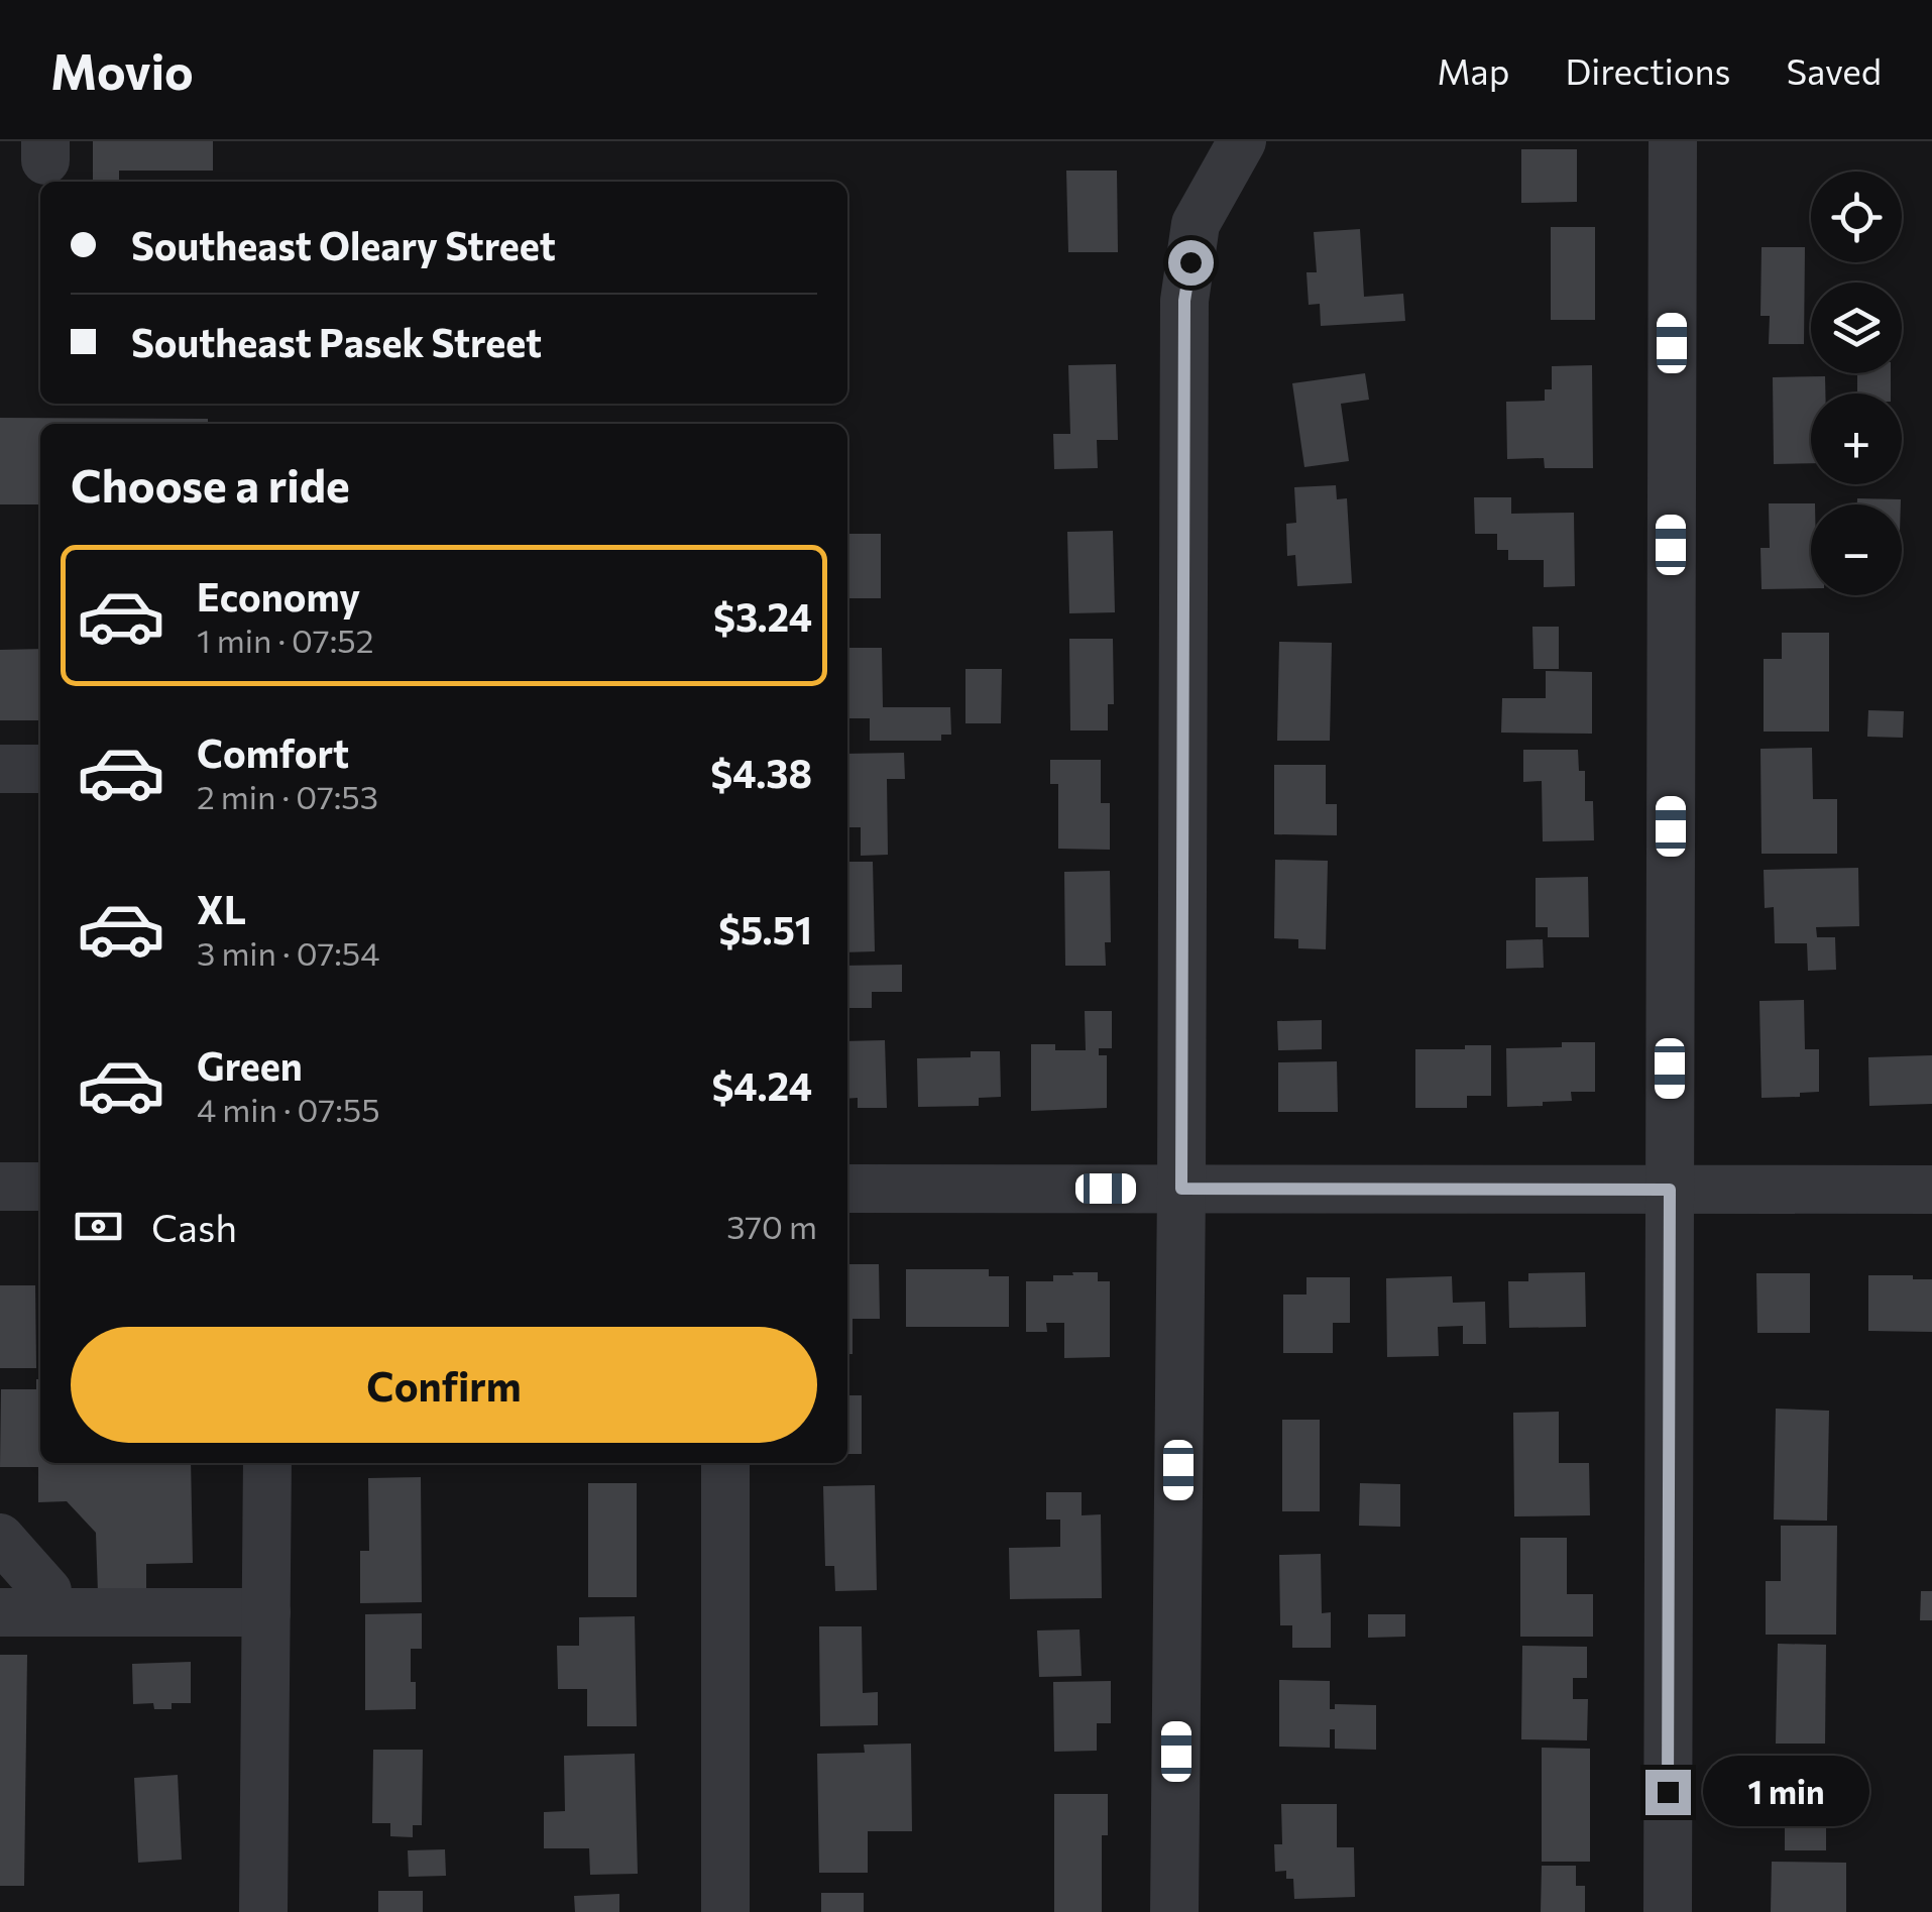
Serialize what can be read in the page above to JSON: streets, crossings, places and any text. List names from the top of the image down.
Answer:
{
  "page": {
    "header": "Movio",
    "nav": ["Map", "Directions", "Saved"],
    "map_buttons": ["+", "−"],
    "banner": ["Southeast Oleary Street", "Southeast Pasek Street"],
    "heading": "Choose a ride",
    "list": [
      {
        "name": "Economy",
        "note": "1 min · 07:52",
        "value": "$3.24"
      },
      {
        "name": "Comfort",
        "note": "2 min · 07:53",
        "value": "$4.38"
      },
      {
        "name": "XL",
        "note": "3 min · 07:54",
        "value": "$5.51"
      },
      {
        "name": "Green",
        "note": "4 min · 07:55",
        "value": "$4.24"
      }
    ],
    "pay": ["Cash", "370 m"],
    "buttons": "Confirm",
    "bubble": "1 min"
  }
}
